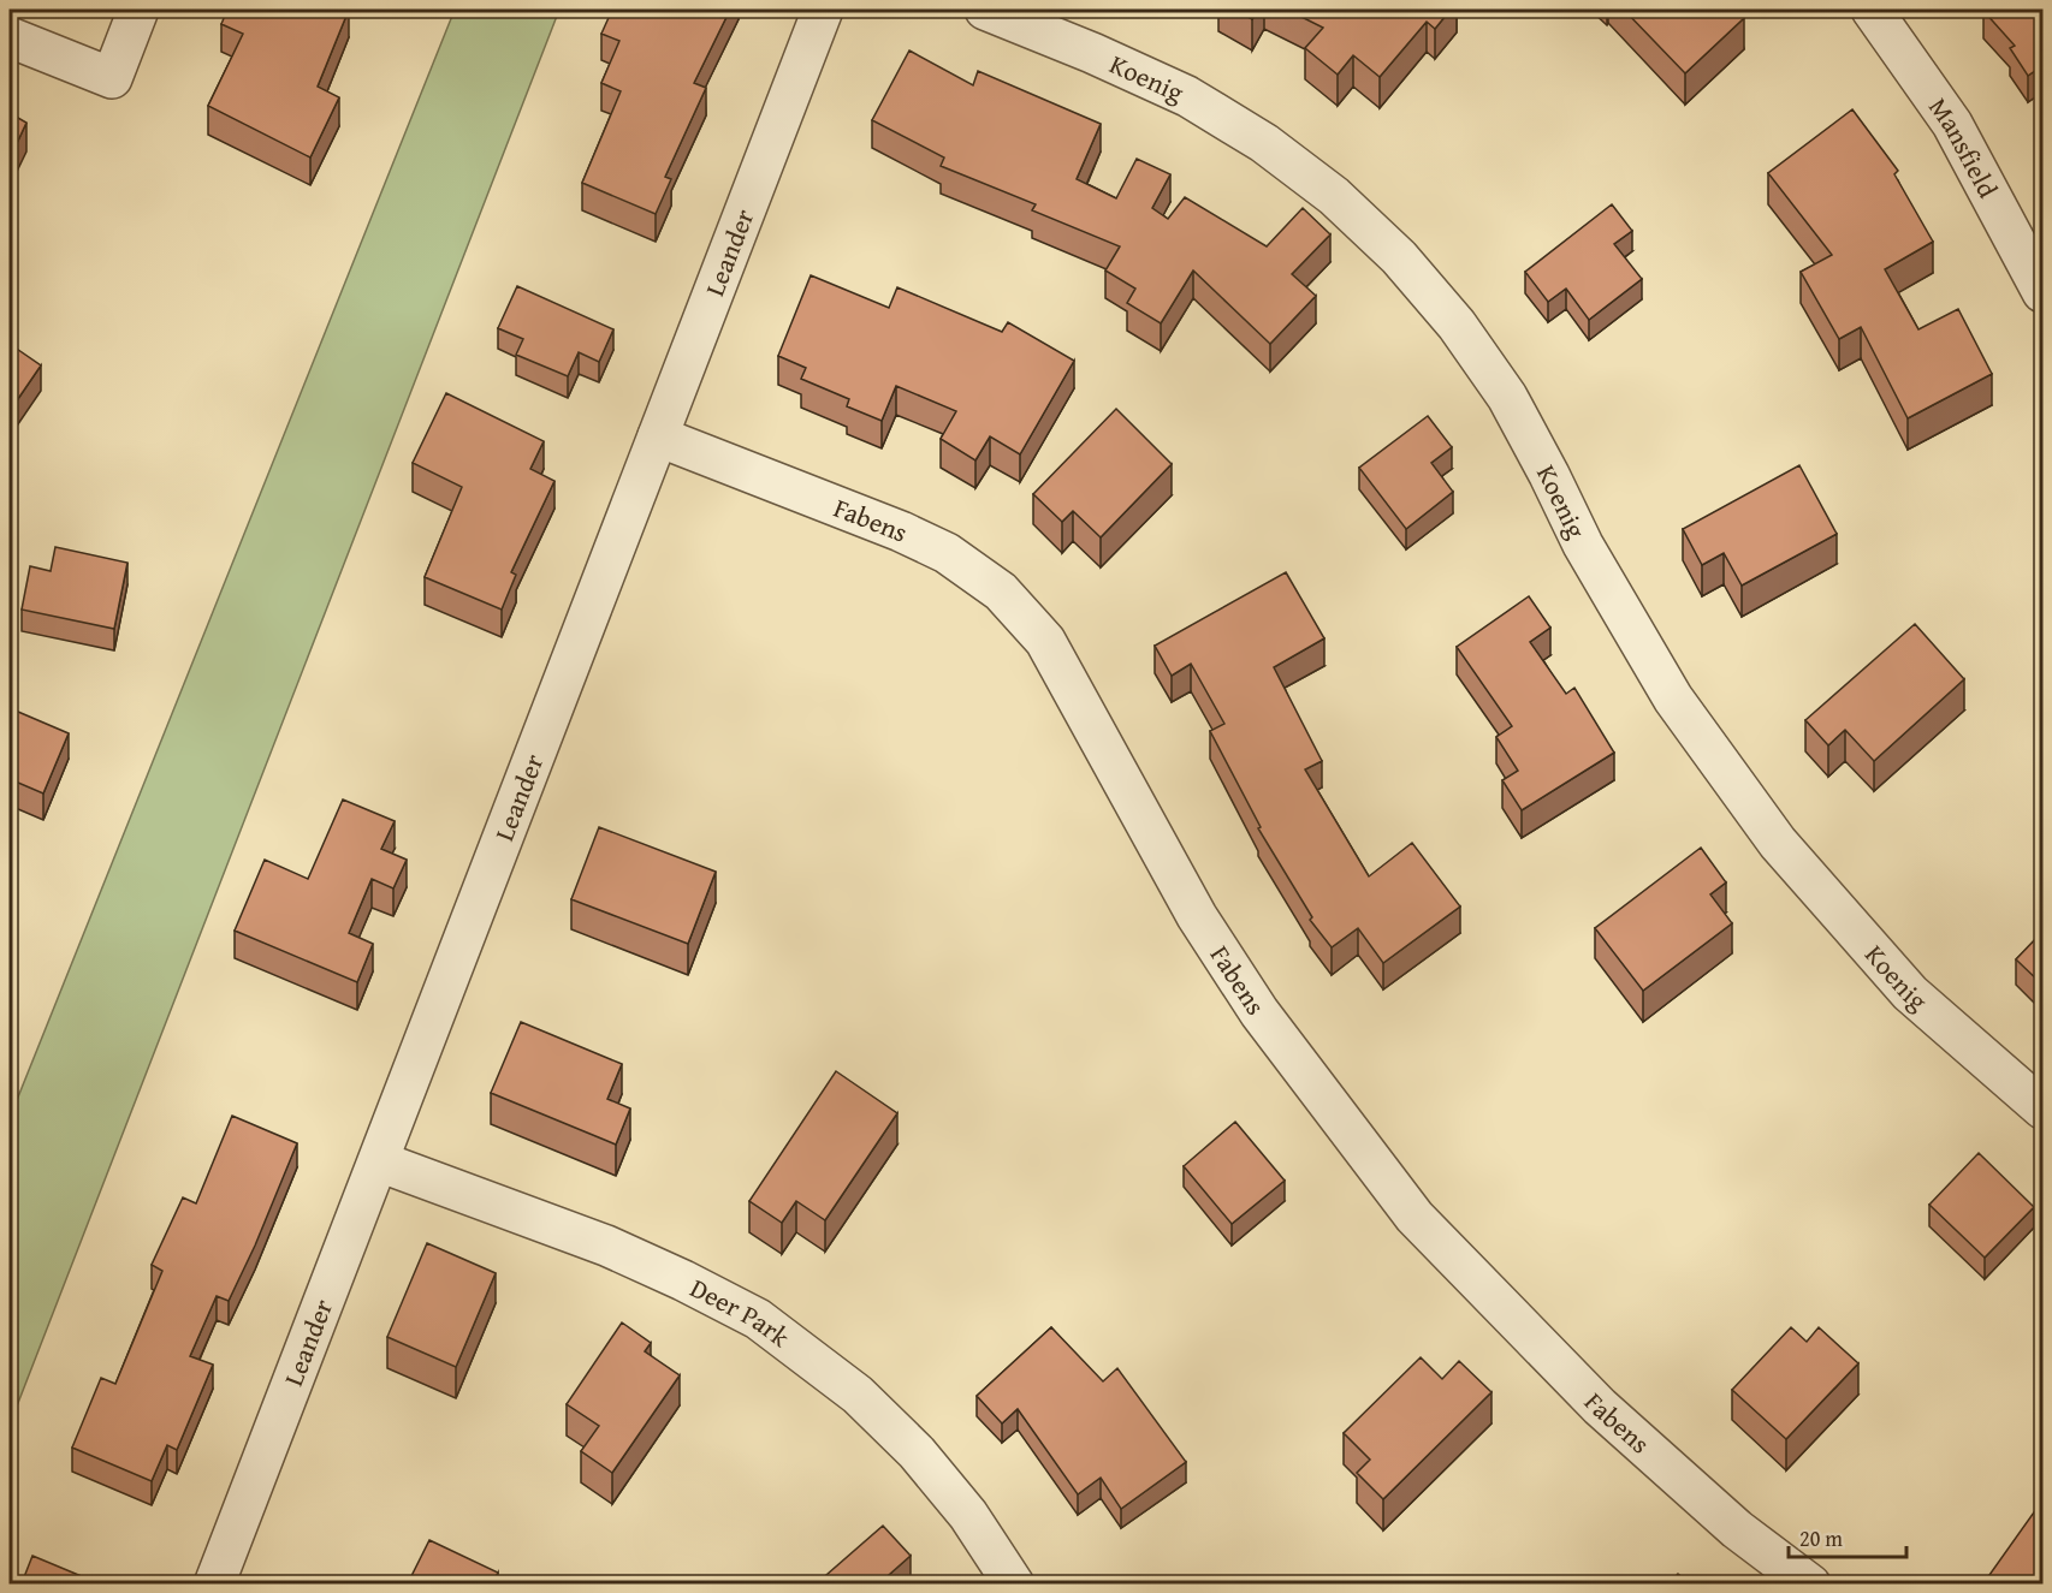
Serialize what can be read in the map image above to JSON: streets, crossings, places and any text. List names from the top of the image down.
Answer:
{
  "streets": {
    "street": [
      "Koenig",
      "Mansfield",
      "Leander",
      "Fabens",
      "Deer Park"
    ]
  },
  "crossings": [
    ["Leander", "Fabens"],
    ["Leander", "Deer Park"]
  ],
  "scale_bar": "20 m"
}
